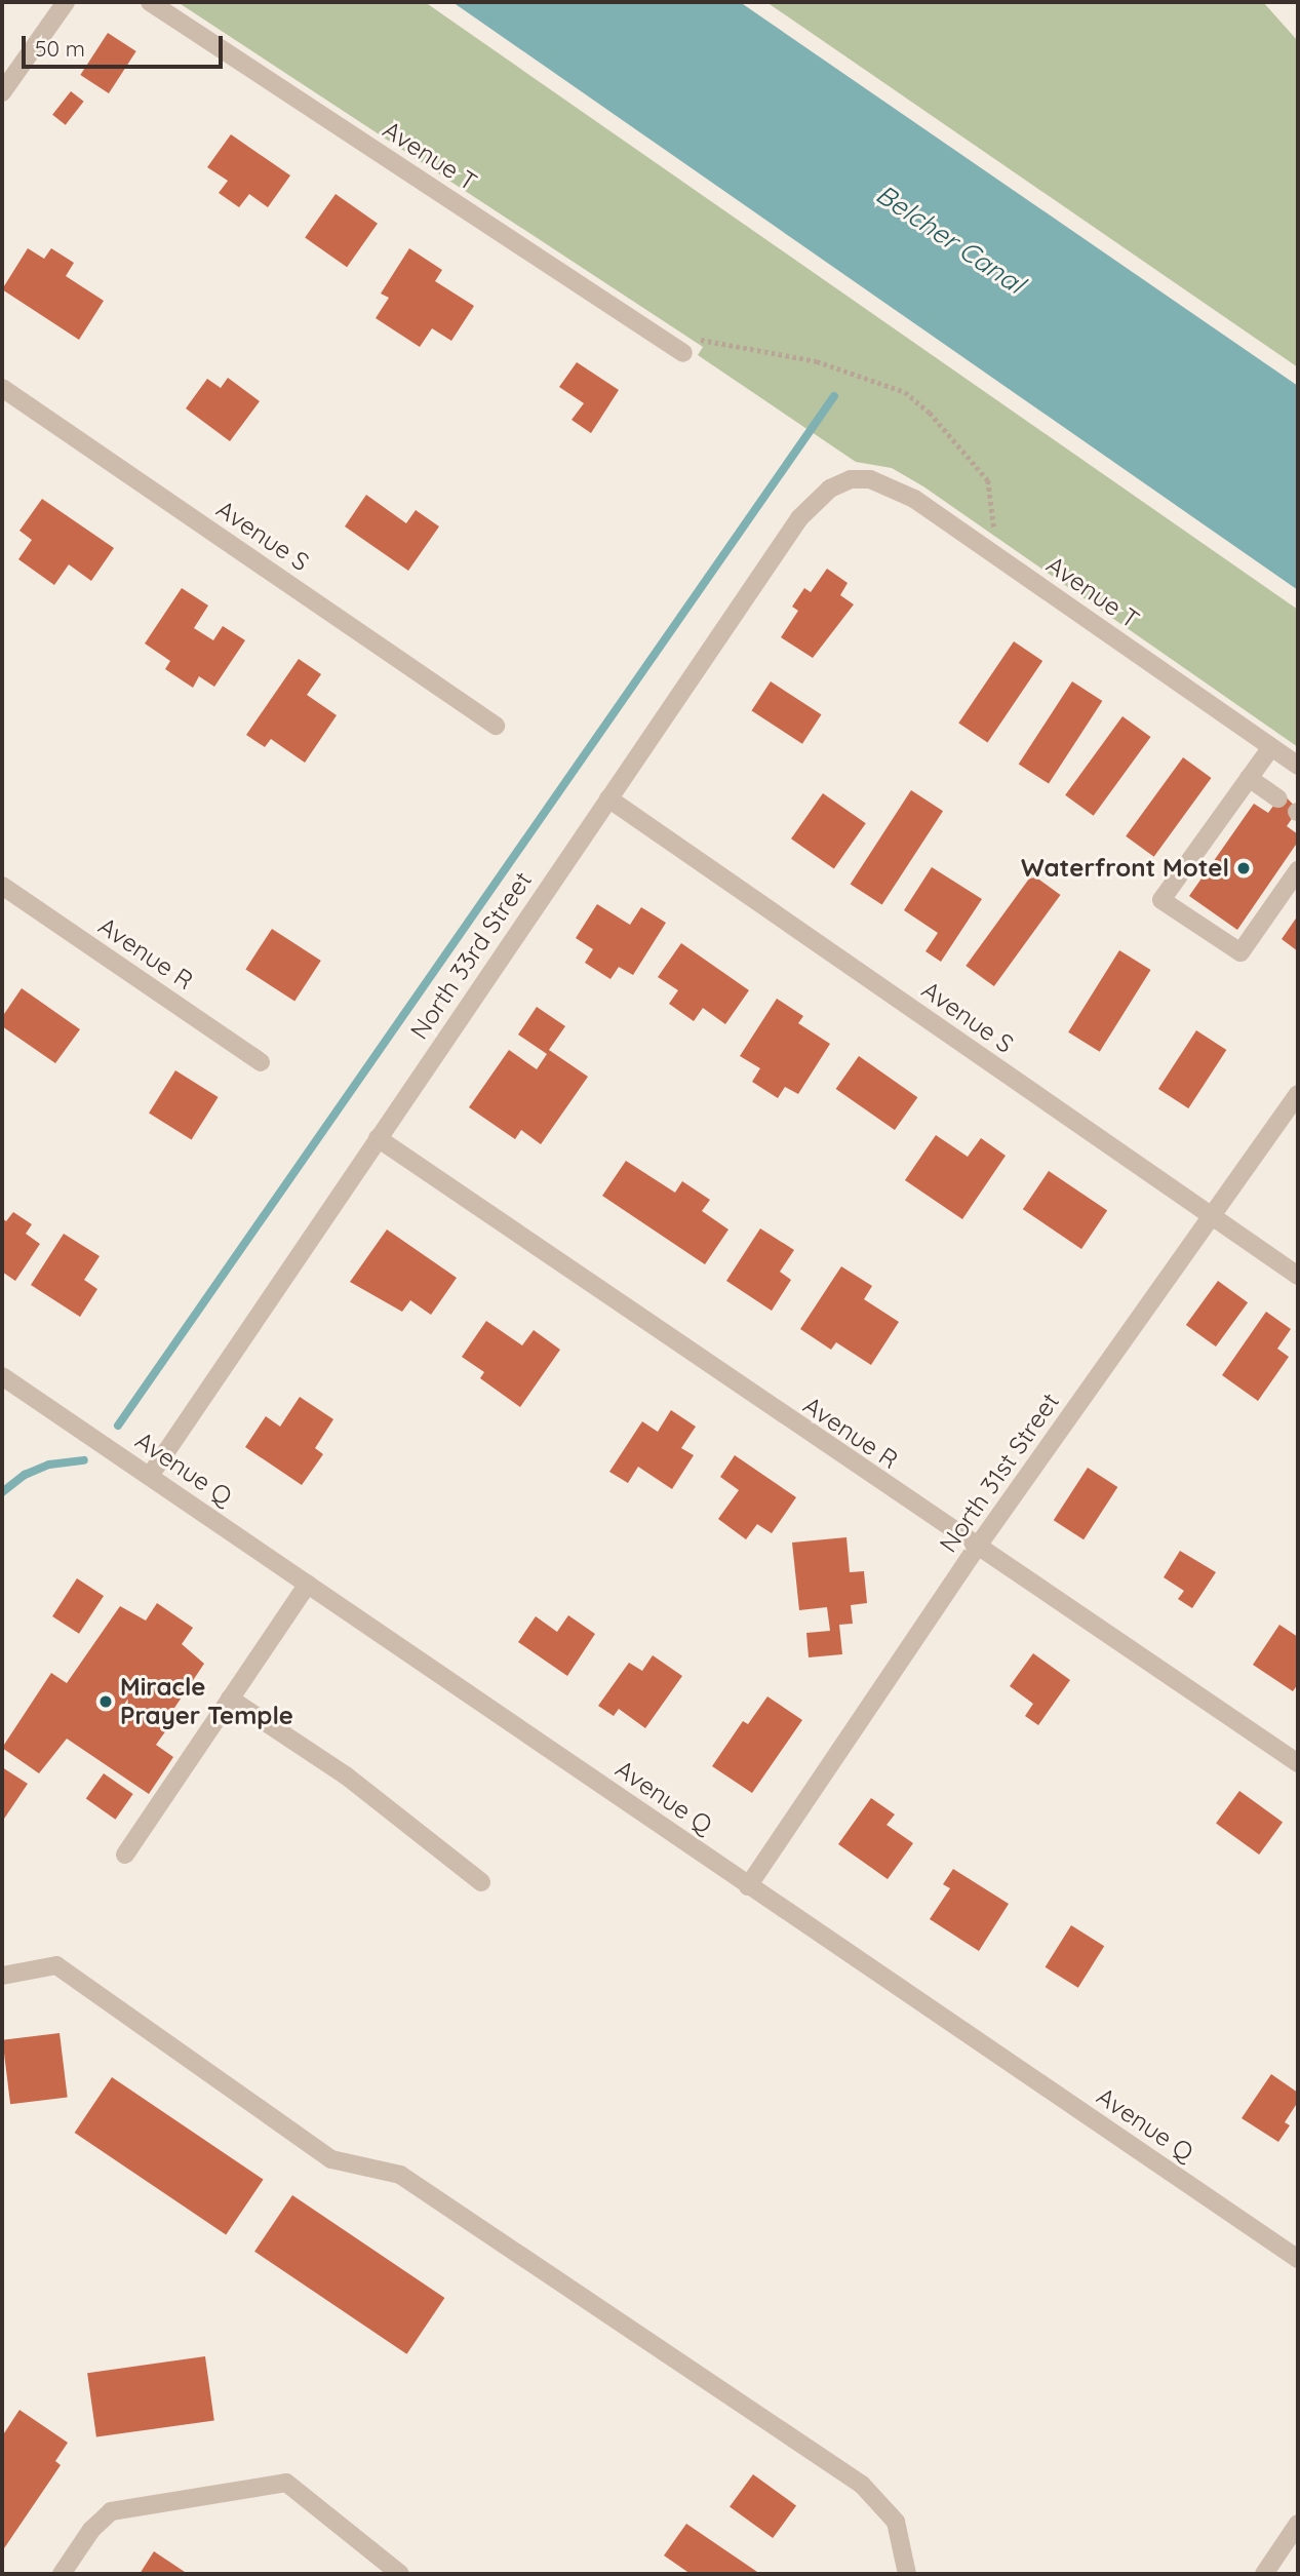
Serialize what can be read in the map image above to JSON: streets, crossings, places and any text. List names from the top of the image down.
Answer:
{
  "streets": {
    "street": [
      "Avenue T",
      "Avenue S",
      "Avenue R",
      "North 33rd Street",
      "Avenue Q",
      "North 31st Street"
    ]
  },
  "crossings": [
    ["Avenue T", "North 33rd Street"],
    ["Avenue S", "North 33rd Street"],
    ["Avenue S", "North 31st Street"],
    ["Avenue R", "North 33rd Street"],
    ["Avenue R", "North 31st Street"],
    ["North 33rd Street", "Avenue Q"],
    ["Avenue Q", "North 31st Street"]
  ],
  "water": ["Belcher Canal"],
  "places": ["Waterfront Motel", "Miracle Prayer Temple"],
  "scale_bar": "50 m"
}
